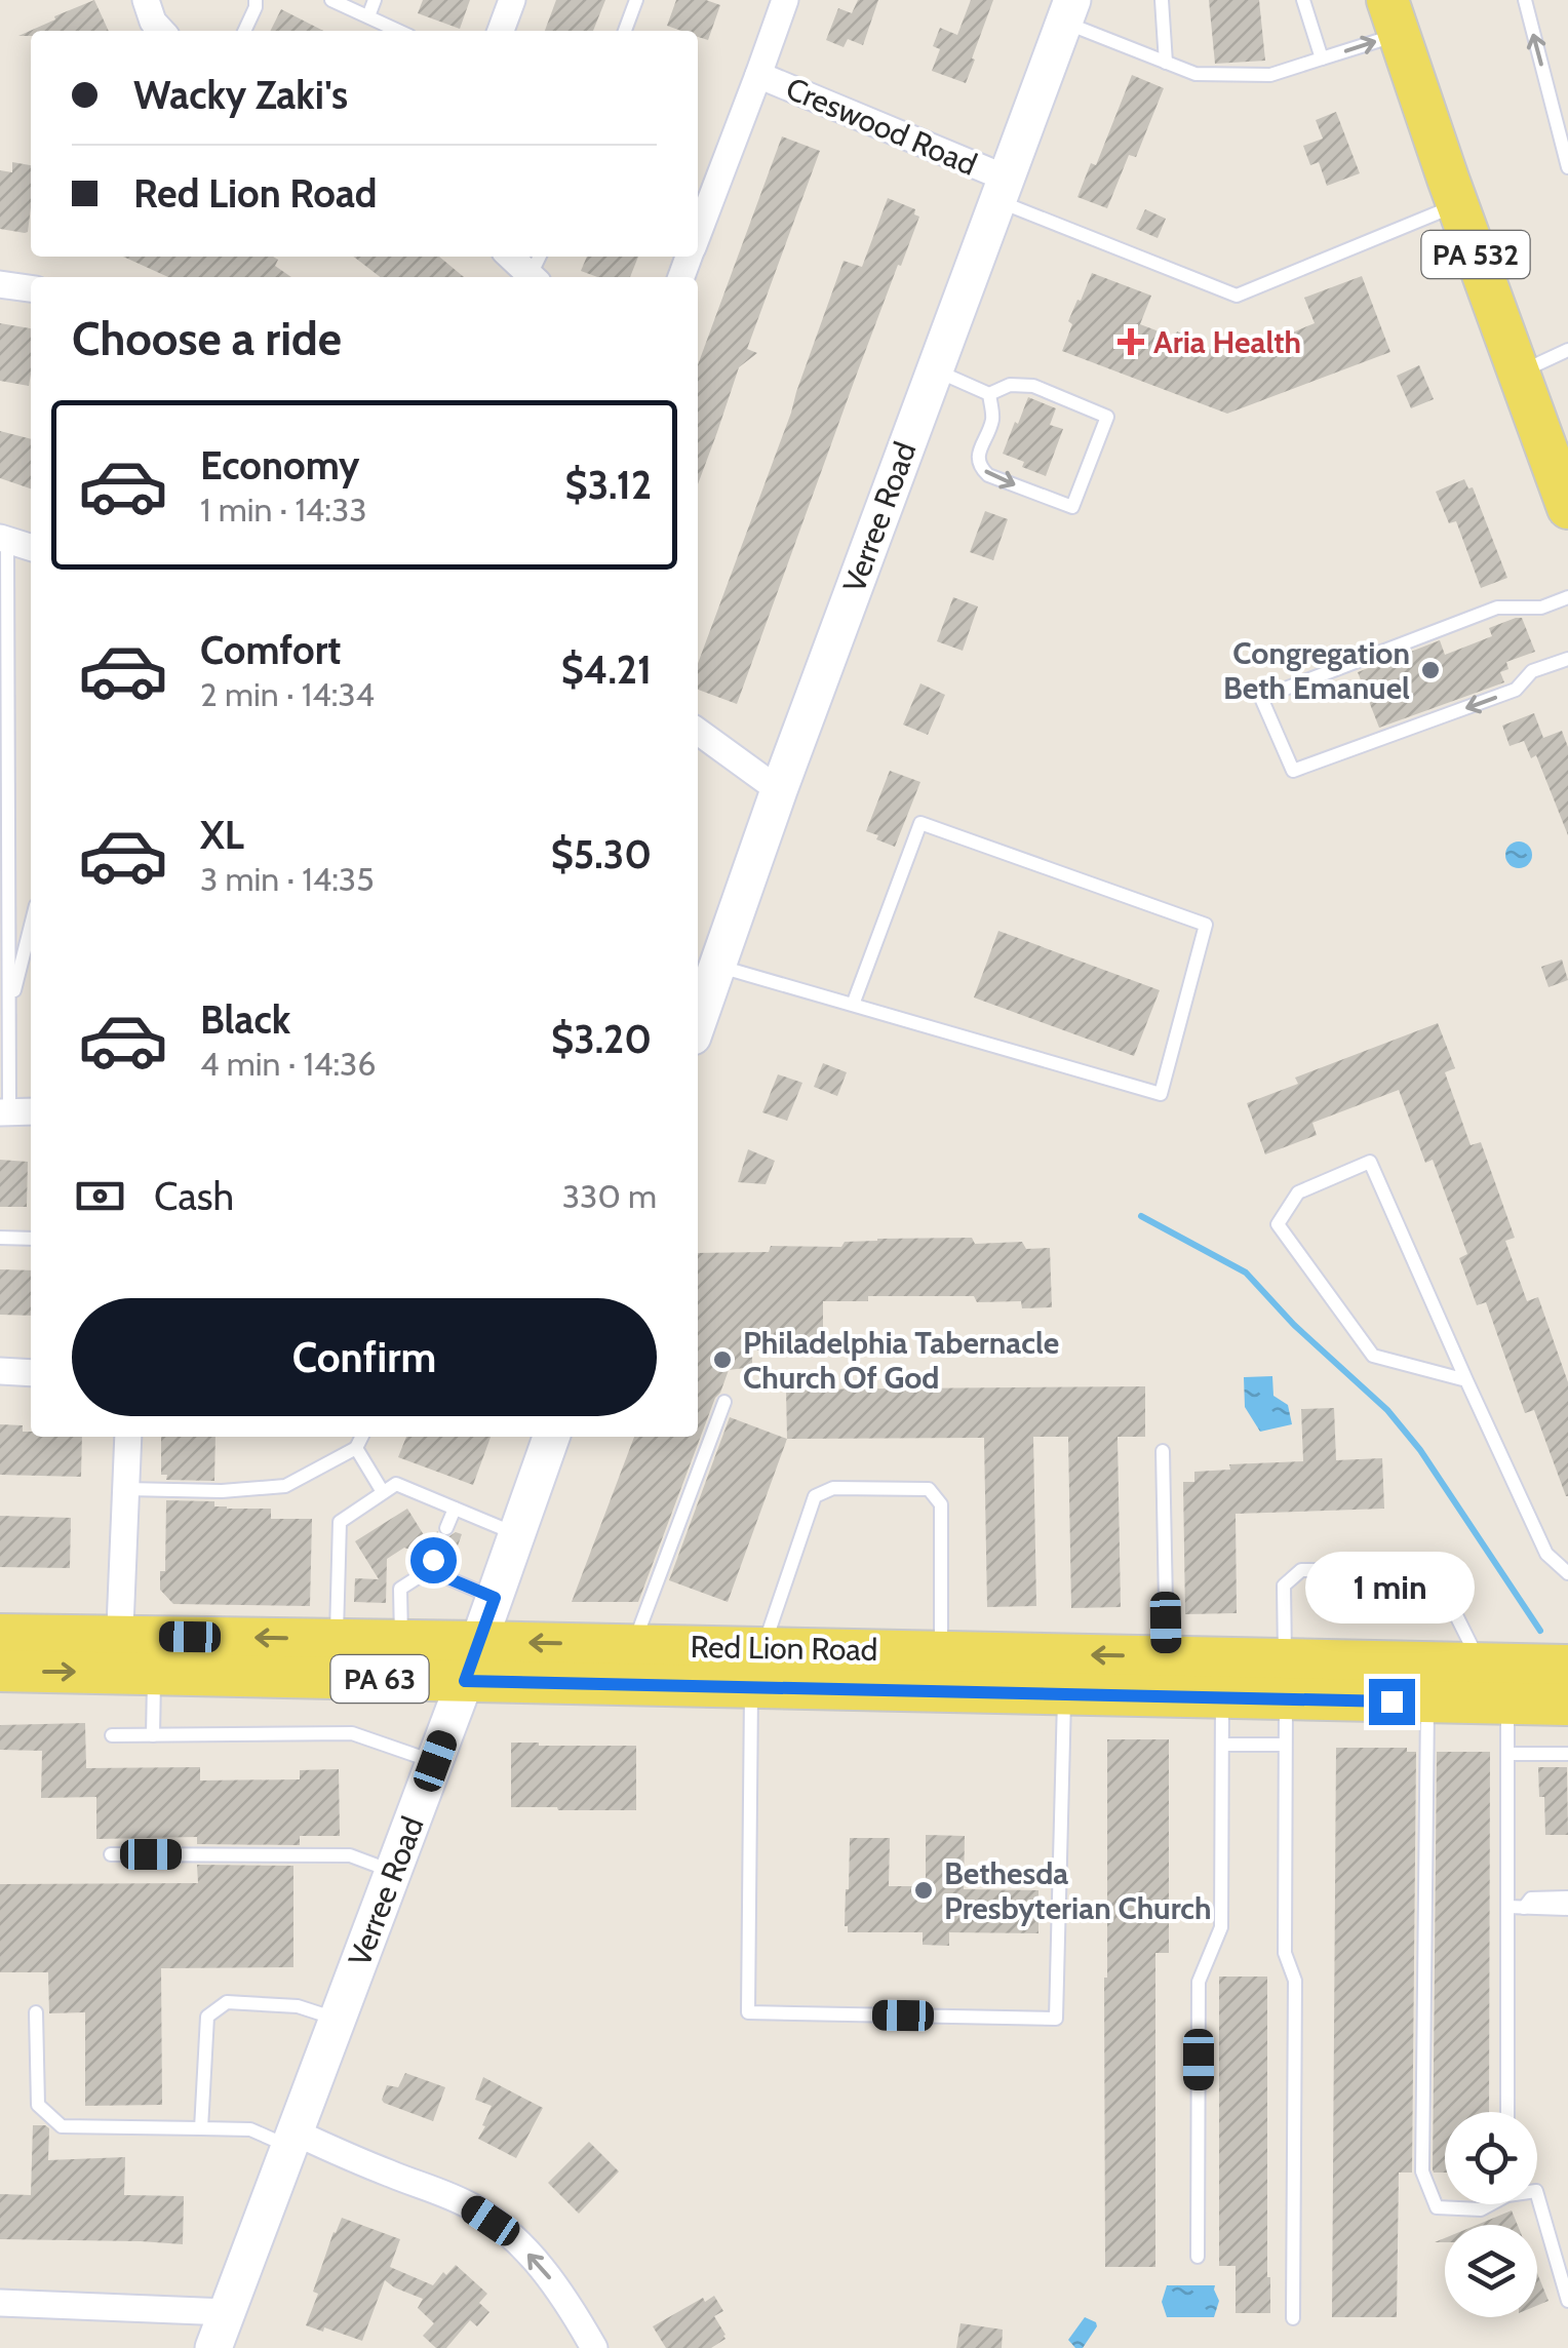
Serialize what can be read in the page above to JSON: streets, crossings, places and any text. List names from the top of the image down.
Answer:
{
  "streets": {
    "main road": [
      "PA 532",
      "Verree Road",
      "Red Lion Road",
      "PA 63"
    ],
    "street": ["Creswood Road"]
  },
  "crossings": [
    ["Creswood Road", "Verree Road"],
    ["Verree Road", "Red Lion Road"]
  ],
  "places": {
    "health": ["Aria Health"],
    "other": ["Congregation Beth Emanuel", "Philadelphia Tabernacle Church Of God", "Bethesda Presbyterian Church"]
  },
  "page": {
    "banner": ["Wacky Zaki's", "Red Lion Road"],
    "heading": "Choose a ride",
    "list": [
      {
        "name": "Economy",
        "note": "1 min · 14:33",
        "value": "$3.12"
      },
      {
        "name": "Comfort",
        "note": "2 min · 14:34",
        "value": "$4.21"
      },
      {
        "name": "XL",
        "note": "3 min · 14:35",
        "value": "$5.30"
      },
      {
        "name": "Black",
        "note": "4 min · 14:36",
        "value": "$3.20"
      }
    ],
    "pay": ["Cash", "330 m"],
    "buttons": "Confirm",
    "bubble": "1 min"
  }
}
